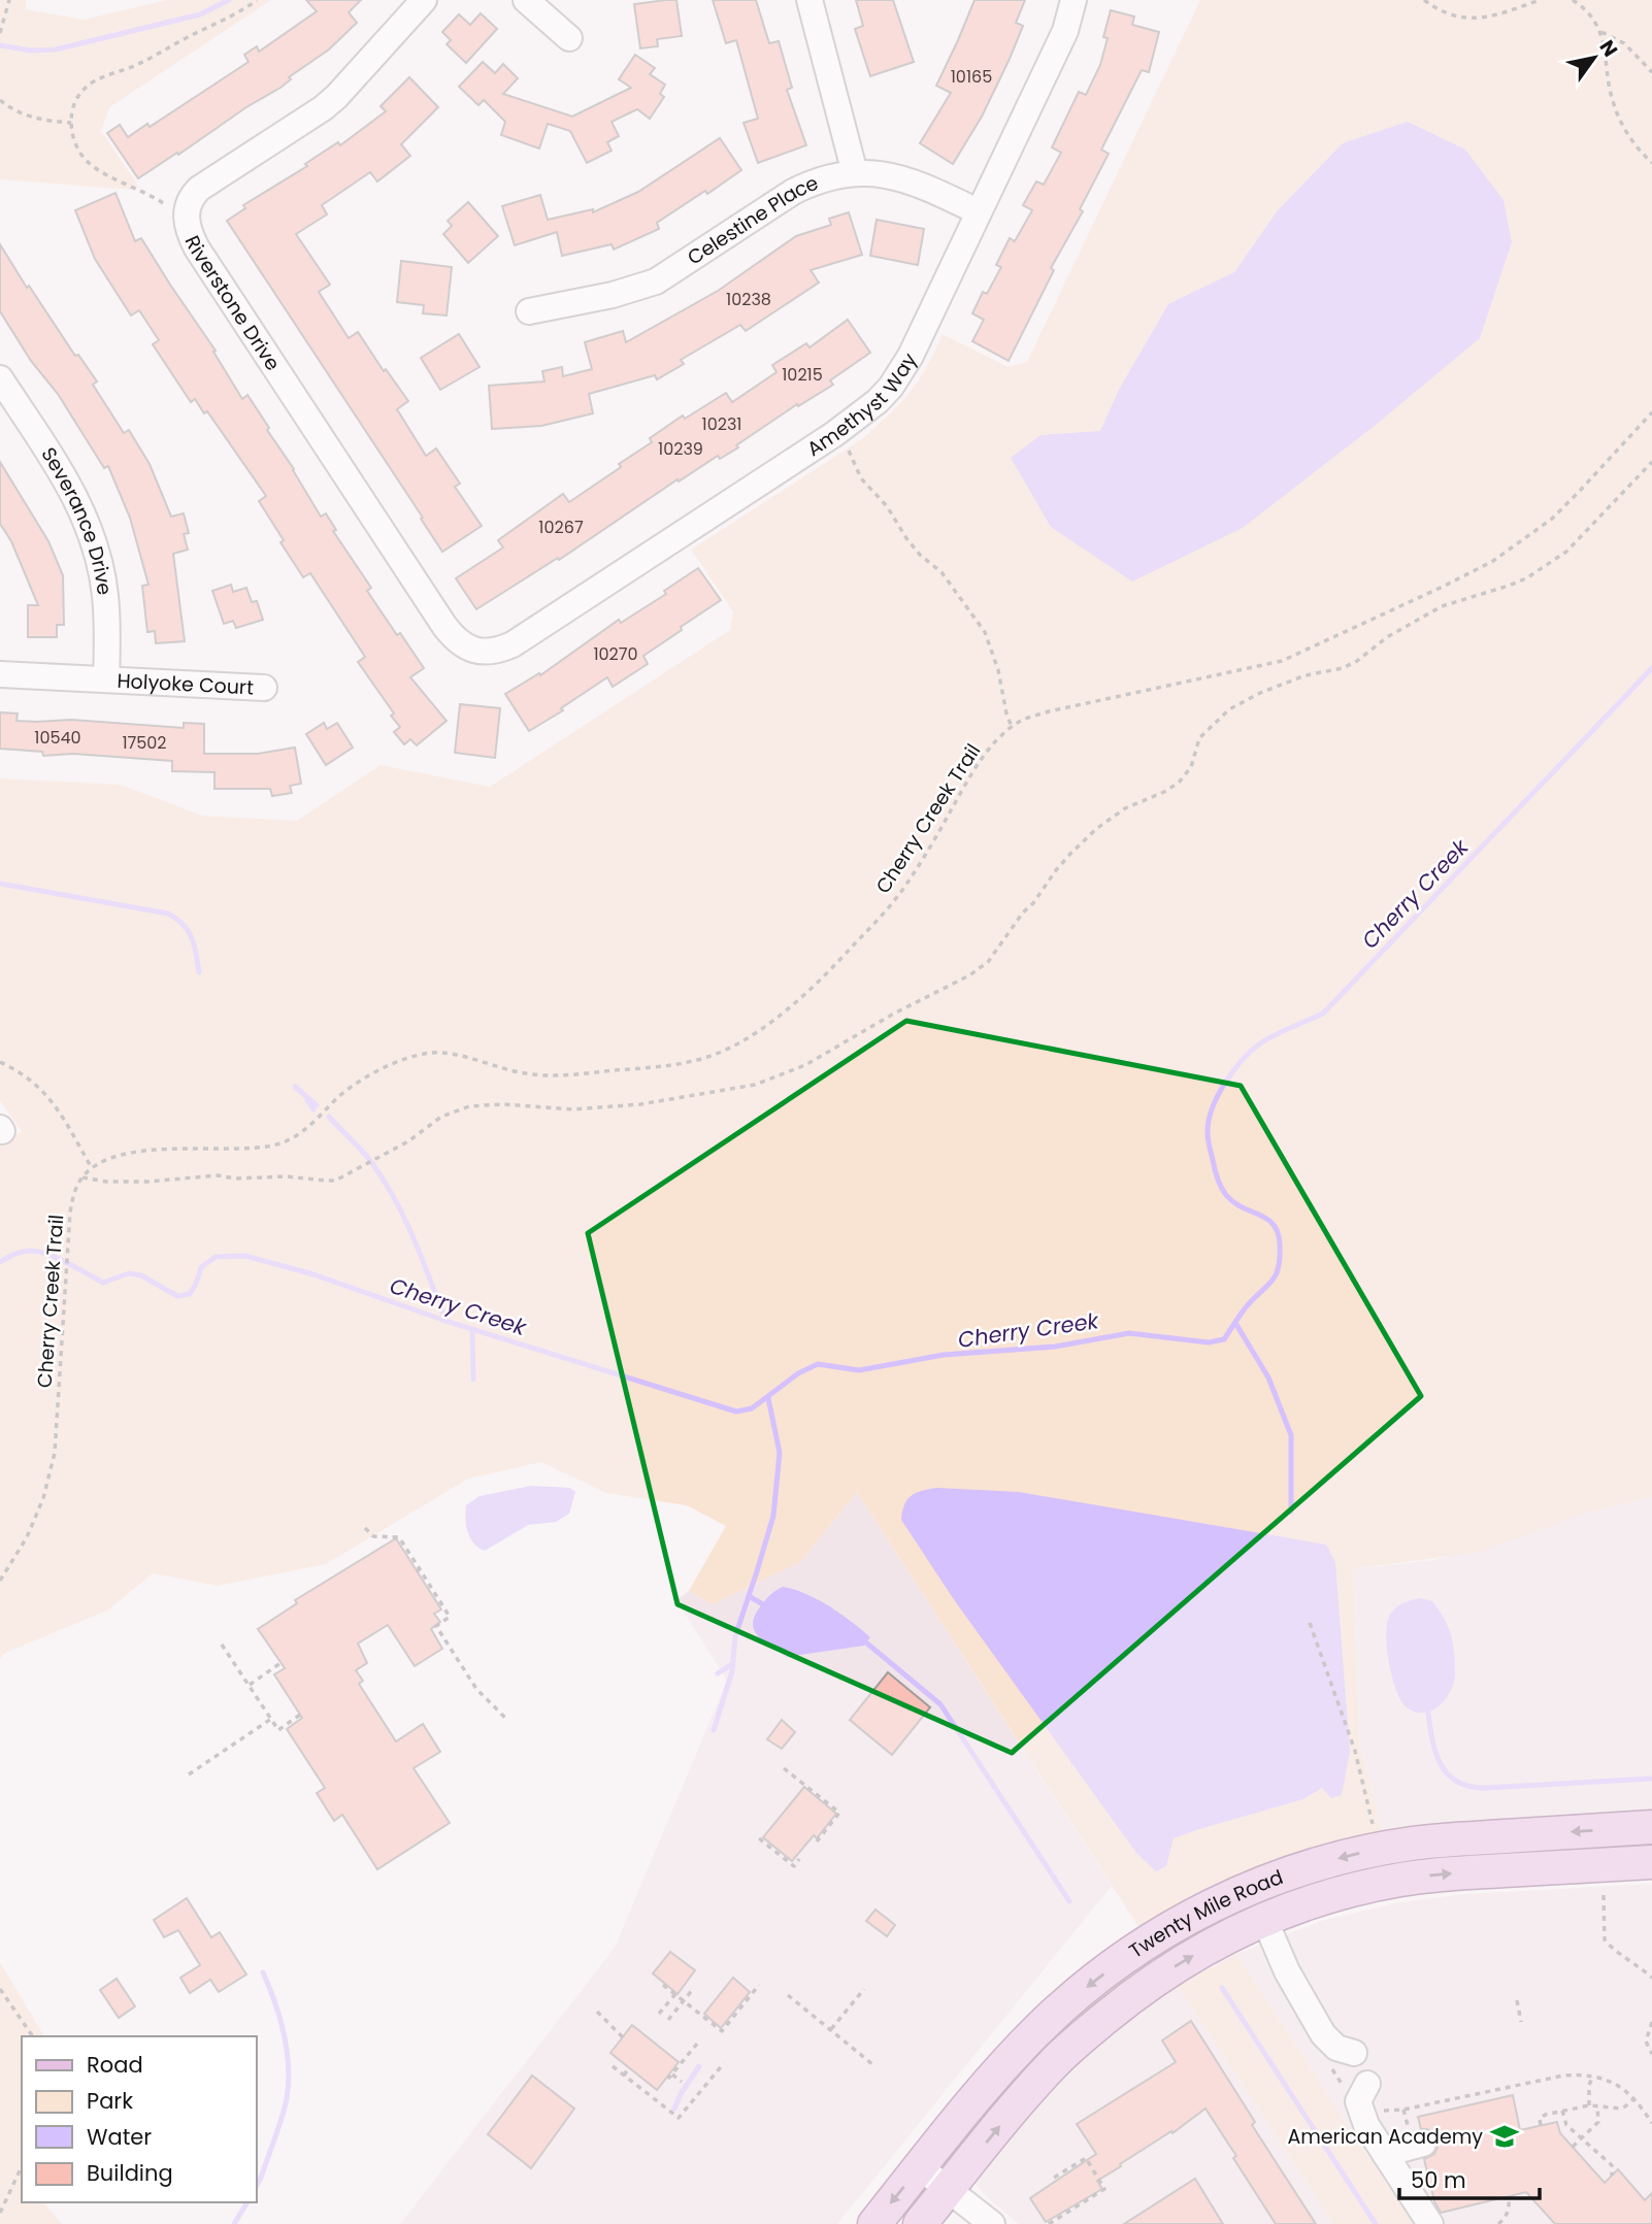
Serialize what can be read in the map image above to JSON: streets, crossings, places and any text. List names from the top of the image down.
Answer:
{
  "streets": {
    "main road": ["Twenty Mile Road"],
    "street": [
      "Celestine Place",
      "Riverstone Drive",
      "Amethyst Way",
      "Severance Drive",
      "Holyoke Court"
    ],
    "path": ["Cherry Creek Trail"]
  },
  "crossings": [
    ["Celestine Place", "Amethyst Way"],
    ["Riverstone Drive", "Amethyst Way"],
    ["Severance Drive", "Holyoke Court"]
  ],
  "water": ["Cherry Creek"],
  "places": {
    "school or university": ["American Academy"]
  },
  "house_numbers": [
    "10165",
    "10238",
    "10215",
    "10231",
    "10239",
    "10267",
    "10270",
    "10540",
    "17502"
  ],
  "legend": [
    "Road",
    "Park",
    "Water",
    "Building"
  ],
  "scale_bar": "50 m",
  "north": "top right"
}
